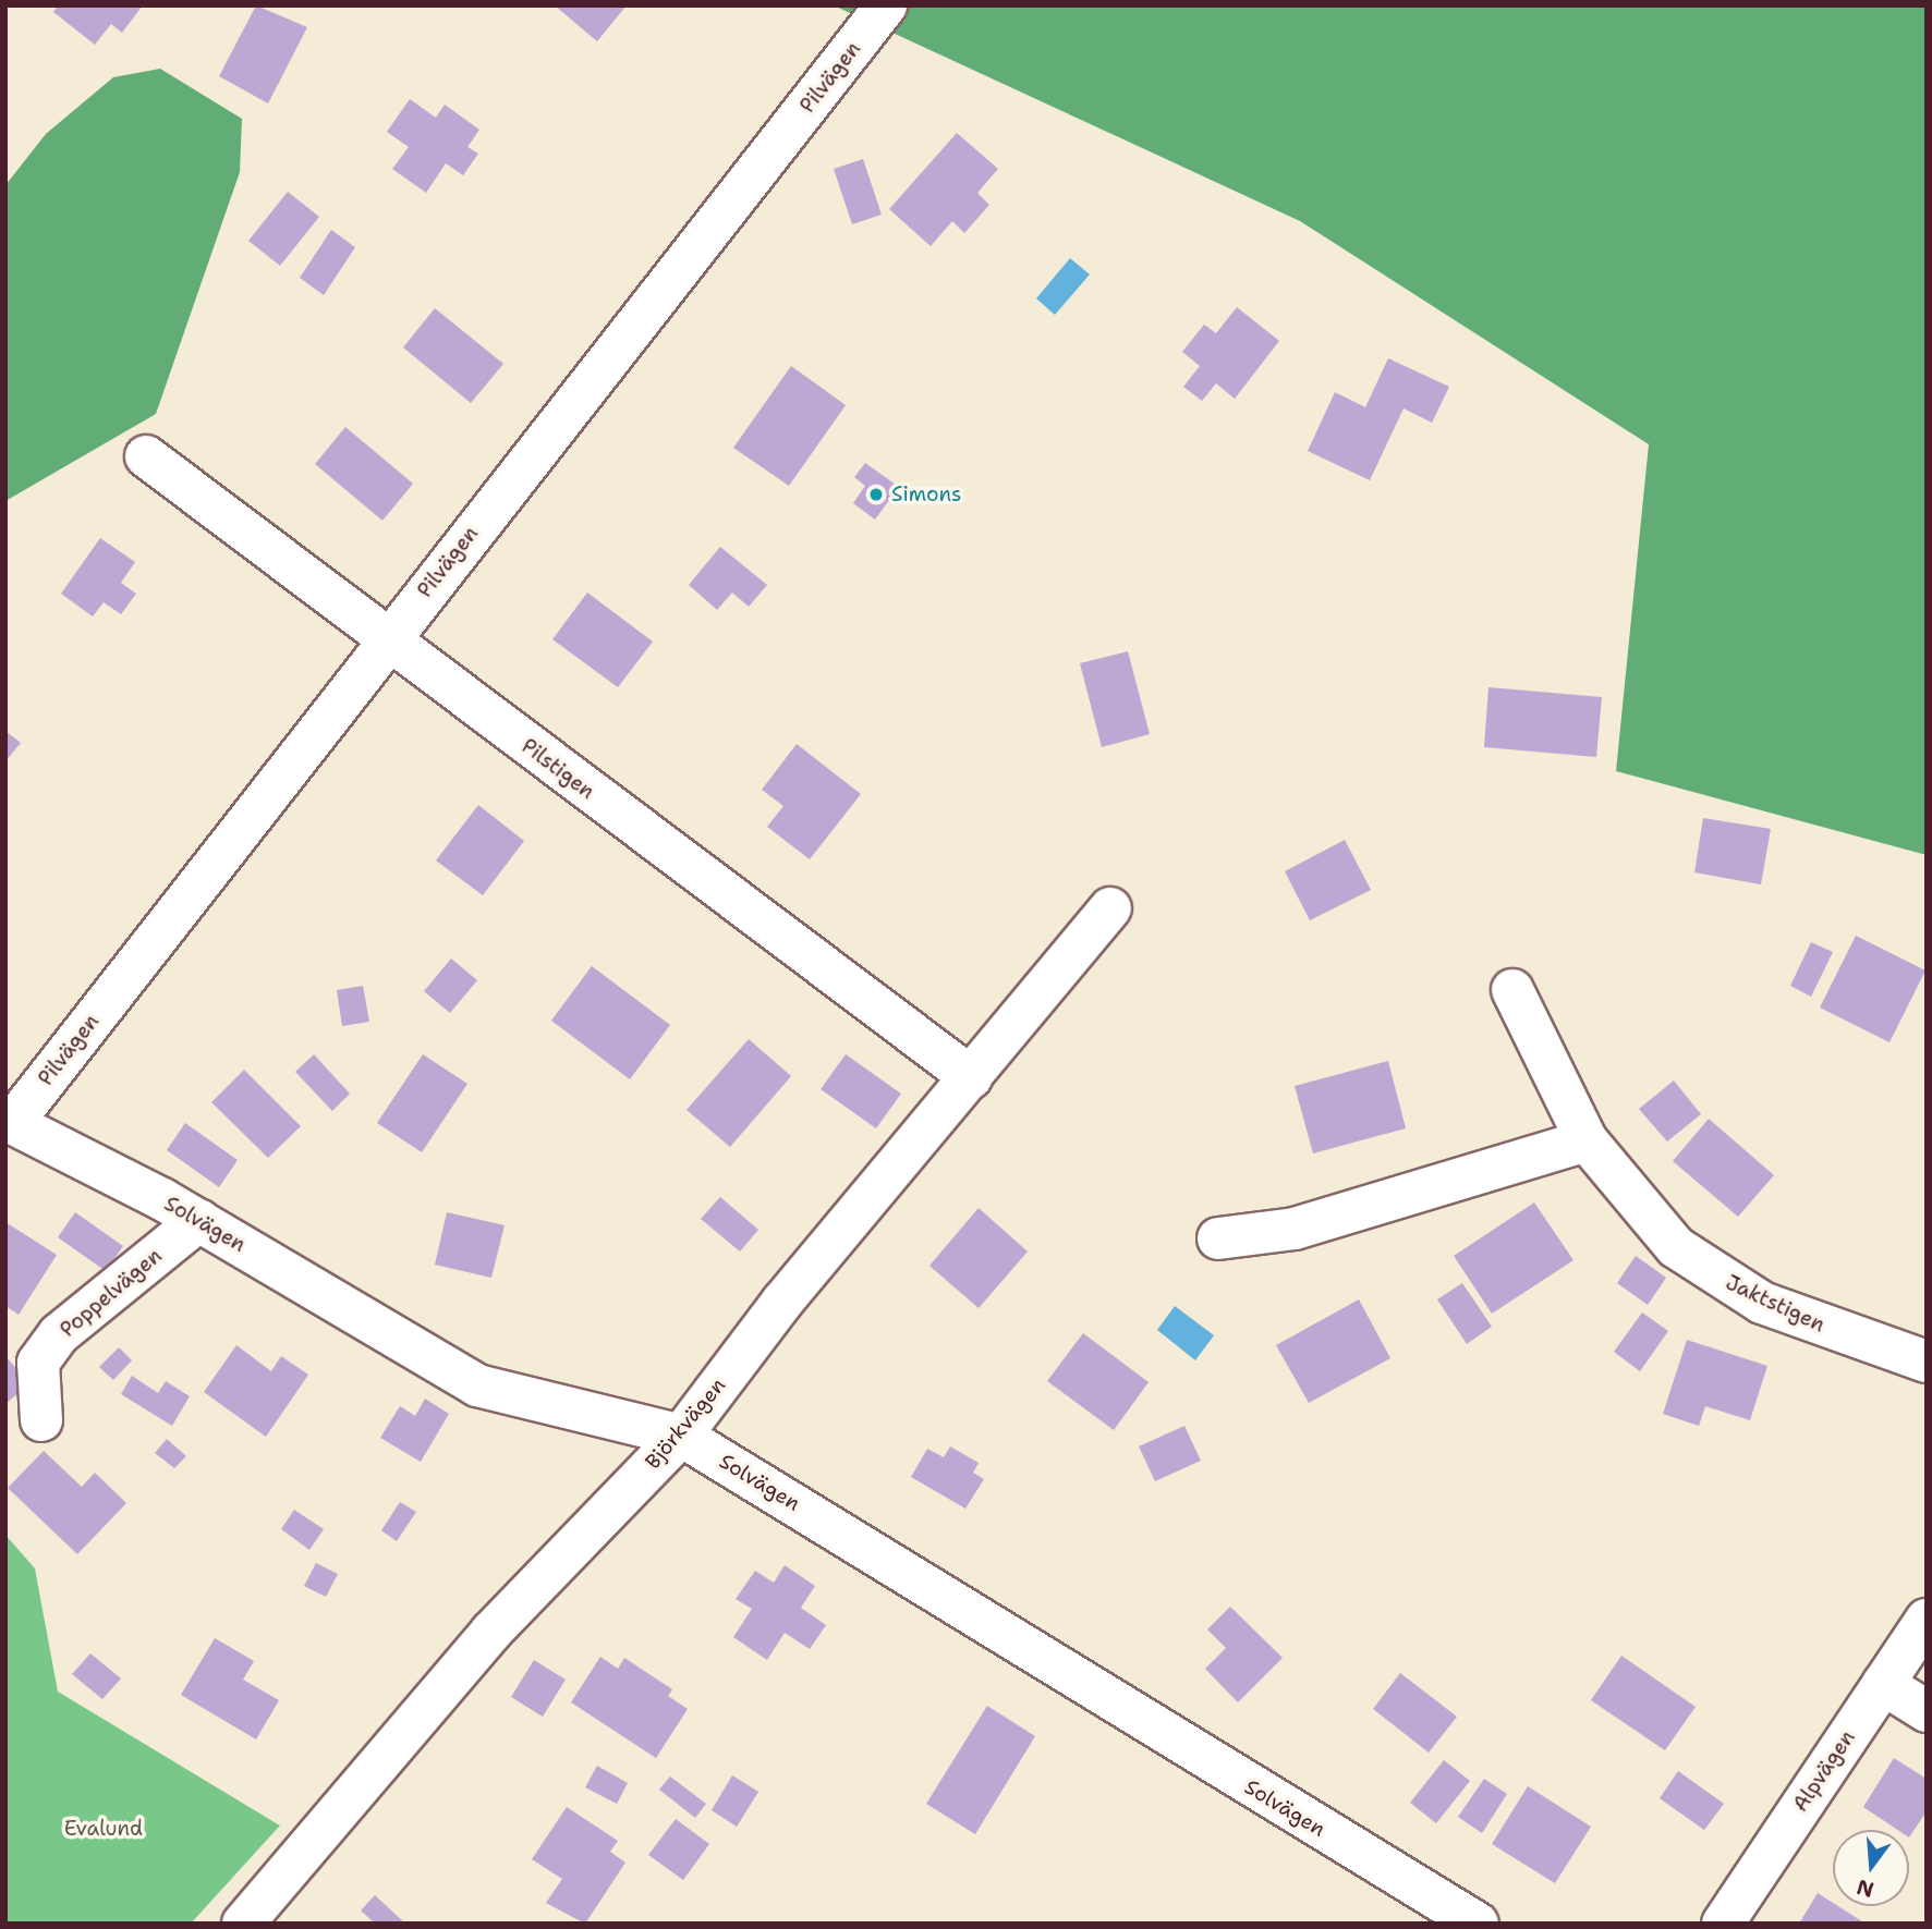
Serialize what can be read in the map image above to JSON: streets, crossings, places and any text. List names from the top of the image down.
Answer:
{
  "streets": {
    "street": [
      "Pilvägen",
      "Pilstigen",
      "Solvägen",
      "Poppelvägen",
      "Jaktstigen",
      "Björkvägen",
      "Alpvägen"
    ]
  },
  "crossings": [
    ["Pilvägen", "Pilstigen"],
    ["Pilvägen", "Solvägen"],
    ["Pilstigen", "Björkvägen"],
    ["Solvägen", "Poppelvägen"],
    ["Solvägen", "Björkvägen"]
  ],
  "parks": ["Evalund"],
  "places": ["Simons"],
  "north": "bottom"
}
